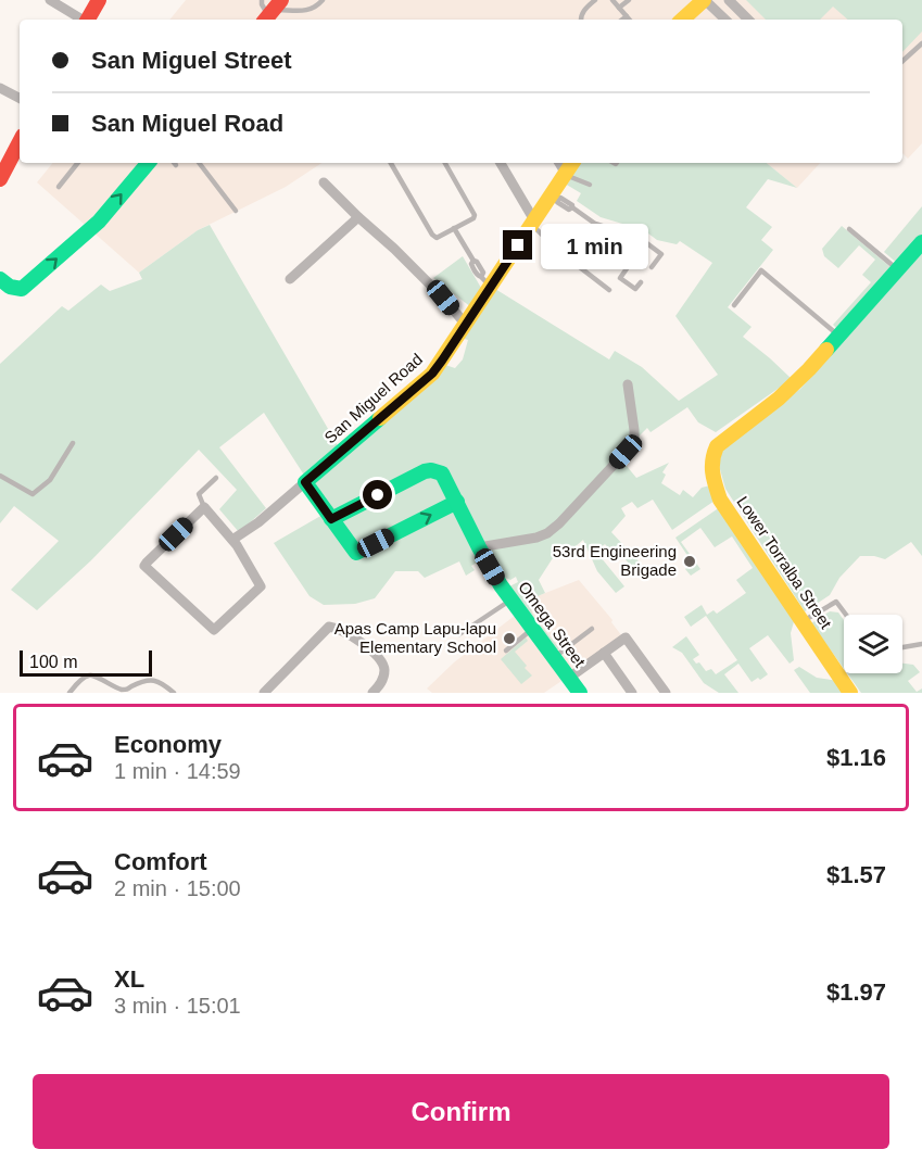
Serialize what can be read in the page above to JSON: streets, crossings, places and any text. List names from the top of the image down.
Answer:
{
  "streets": {
    "street": ["San Miguel Road", "Lower Torralba Street", "Omega Street"]
  },
  "places": ["53rd Engineering Brigade", "Apas Camp Lapu-lapu Elementary School"],
  "scale_bar": "100 m",
  "page": {
    "banner": ["San Miguel Street", "San Miguel Road"],
    "bubble": "1 min",
    "scale": "100 m",
    "list": [
      {
        "name": "Economy",
        "note": "1 min · 14:59",
        "value": "$1.16"
      },
      {
        "name": "Comfort",
        "note": "2 min · 15:00",
        "value": "$1.57"
      },
      {
        "name": "XL",
        "note": "3 min · 15:01",
        "value": "$1.97"
      }
    ],
    "buttons": "Confirm"
  }
}
